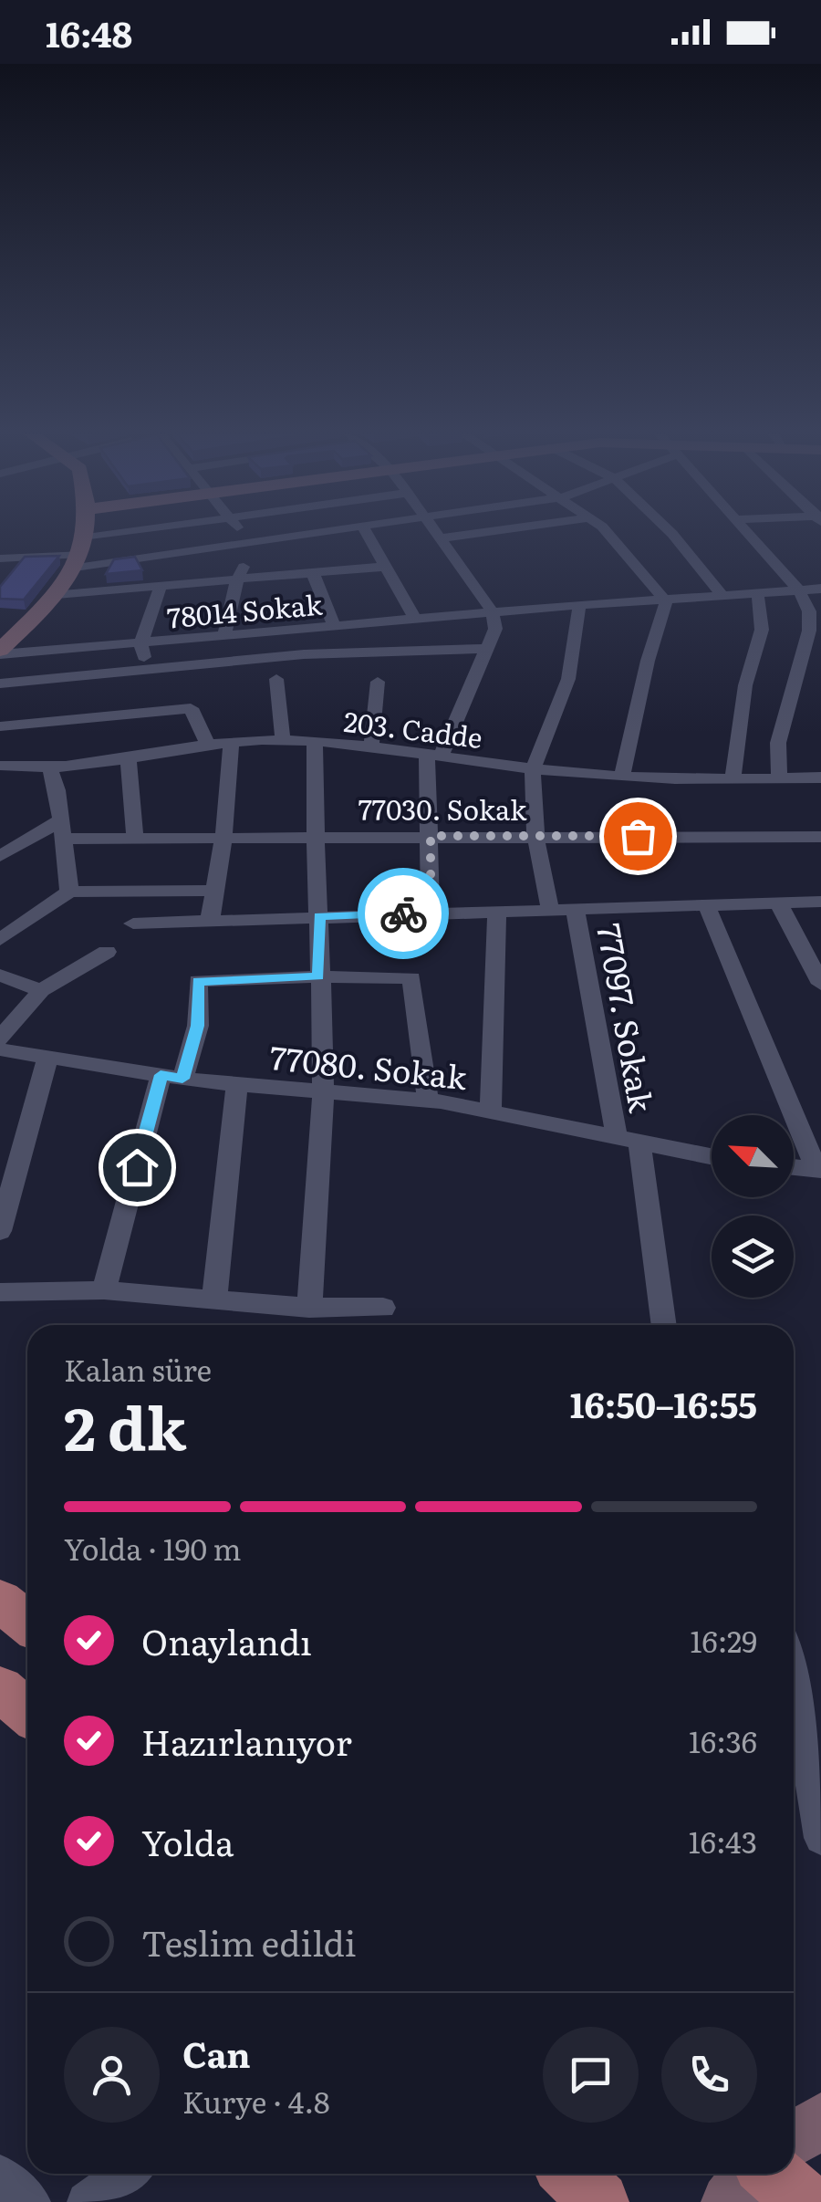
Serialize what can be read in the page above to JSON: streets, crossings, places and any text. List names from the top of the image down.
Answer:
{
  "streets": {
    "street": [
      "78014 Sokak",
      "203. Cadde",
      "77030. Sokak",
      "77097. Sokak",
      "77080. Sokak"
    ]
  },
  "crossings": [
    ["203. Cadde", "77097. Sokak"],
    ["77030. Sokak", "77097. Sokak"],
    ["77097. Sokak", "77080. Sokak"]
  ],
  "north": "top left",
  "page": {
    "status": "16:48",
    "heading": ["2 dk", "Kalan süre", "16:50–16:55"],
    "panel": ["Can", "Kurye · 4.8"],
    "bar": "Yolda · 190 m",
    "list": [
      ["Onaylandı", "16:29"],
      ["Hazırlanıyor", "16:36"],
      ["Yolda", "16:43"],
      "Teslim edildi"
    ]
  }
}
